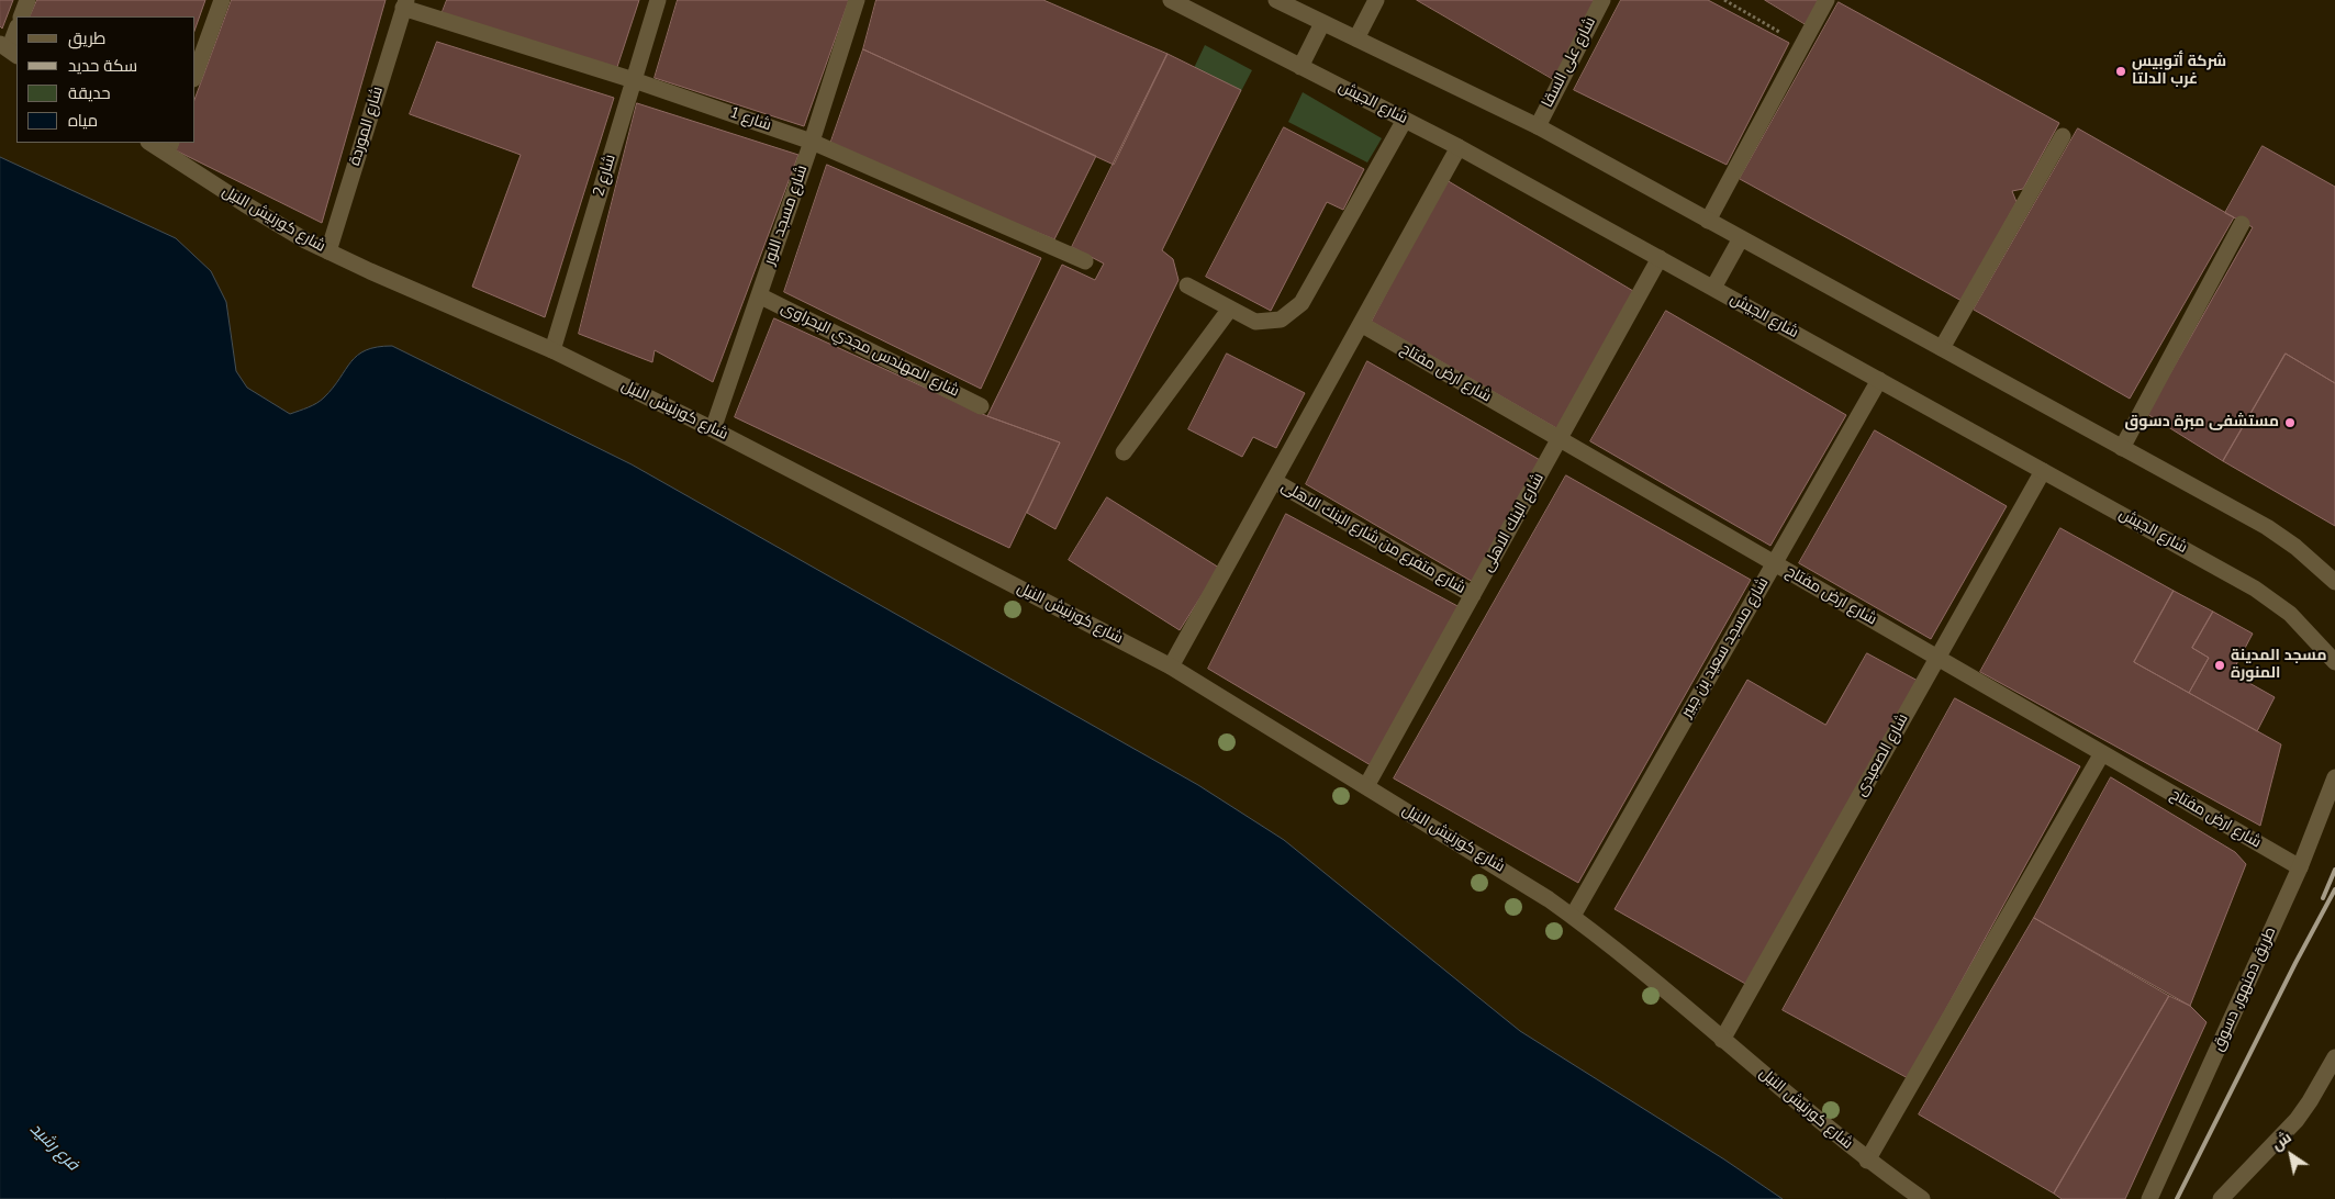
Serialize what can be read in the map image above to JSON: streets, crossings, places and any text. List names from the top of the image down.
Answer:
{
  "streets": {
    "street": [
      "شارع على السقا",
      "شارع الجيش",
      "شارع 1",
      "شارع الموردة",
      "شارع 2",
      "شارع مسجد النور",
      "شارع كورنيش النيل",
      "شارع المهندس مجدي البحراوى",
      "شارع ارض مفتاح",
      "شارع البنك الاهلى",
      "شارع متفرع من شارع البنك الاهلى",
      "شارع مسجد سعيد بن جبير",
      "شارع الصعيدى",
      "طريق دمنهور, دسوق"
    ]
  },
  "crossings": [
    ["شارع الجيش", "شارع البنك الاهلى"],
    ["شارع الجيش", "شارع مسجد سعيد بن جبير"],
    ["شارع الجيش", "شارع الصعيدى"],
    ["شارع 1", "شارع الموردة"],
    ["شارع 1", "شارع 2"],
    ["شارع 1", "شارع مسجد النور"],
    ["شارع الموردة", "شارع كورنيش النيل"],
    ["شارع 2", "شارع كورنيش النيل"],
    ["شارع مسجد النور", "شارع كورنيش النيل"],
    ["شارع مسجد النور", "شارع المهندس مجدي البحراوى"],
    ["شارع كورنيش النيل", "شارع البنك الاهلى"],
    ["شارع كورنيش النيل", "شارع مسجد سعيد بن جبير"],
    ["شارع كورنيش النيل", "شارع الصعيدى"],
    ["شارع ارض مفتاح", "شارع البنك الاهلى"],
    ["شارع ارض مفتاح", "شارع مسجد سعيد بن جبير"],
    ["شارع ارض مفتاح", "شارع الصعيدى"],
    ["شارع ارض مفتاح", "طريق دمنهور, دسوق"],
    ["شارع البنك الاهلى", "شارع متفرع من شارع البنك الاهلى"]
  ],
  "water": ["فرع رشيد"],
  "places": ["شركة أتوبيس غرب الدلتا", "مستشفى مبرة دسوق", "مسجد المدينة المنورة"],
  "legend": [
    "طريق",
    "سكة حديد",
    "حديقة",
    "مياه"
  ],
  "north": "top left"
}
